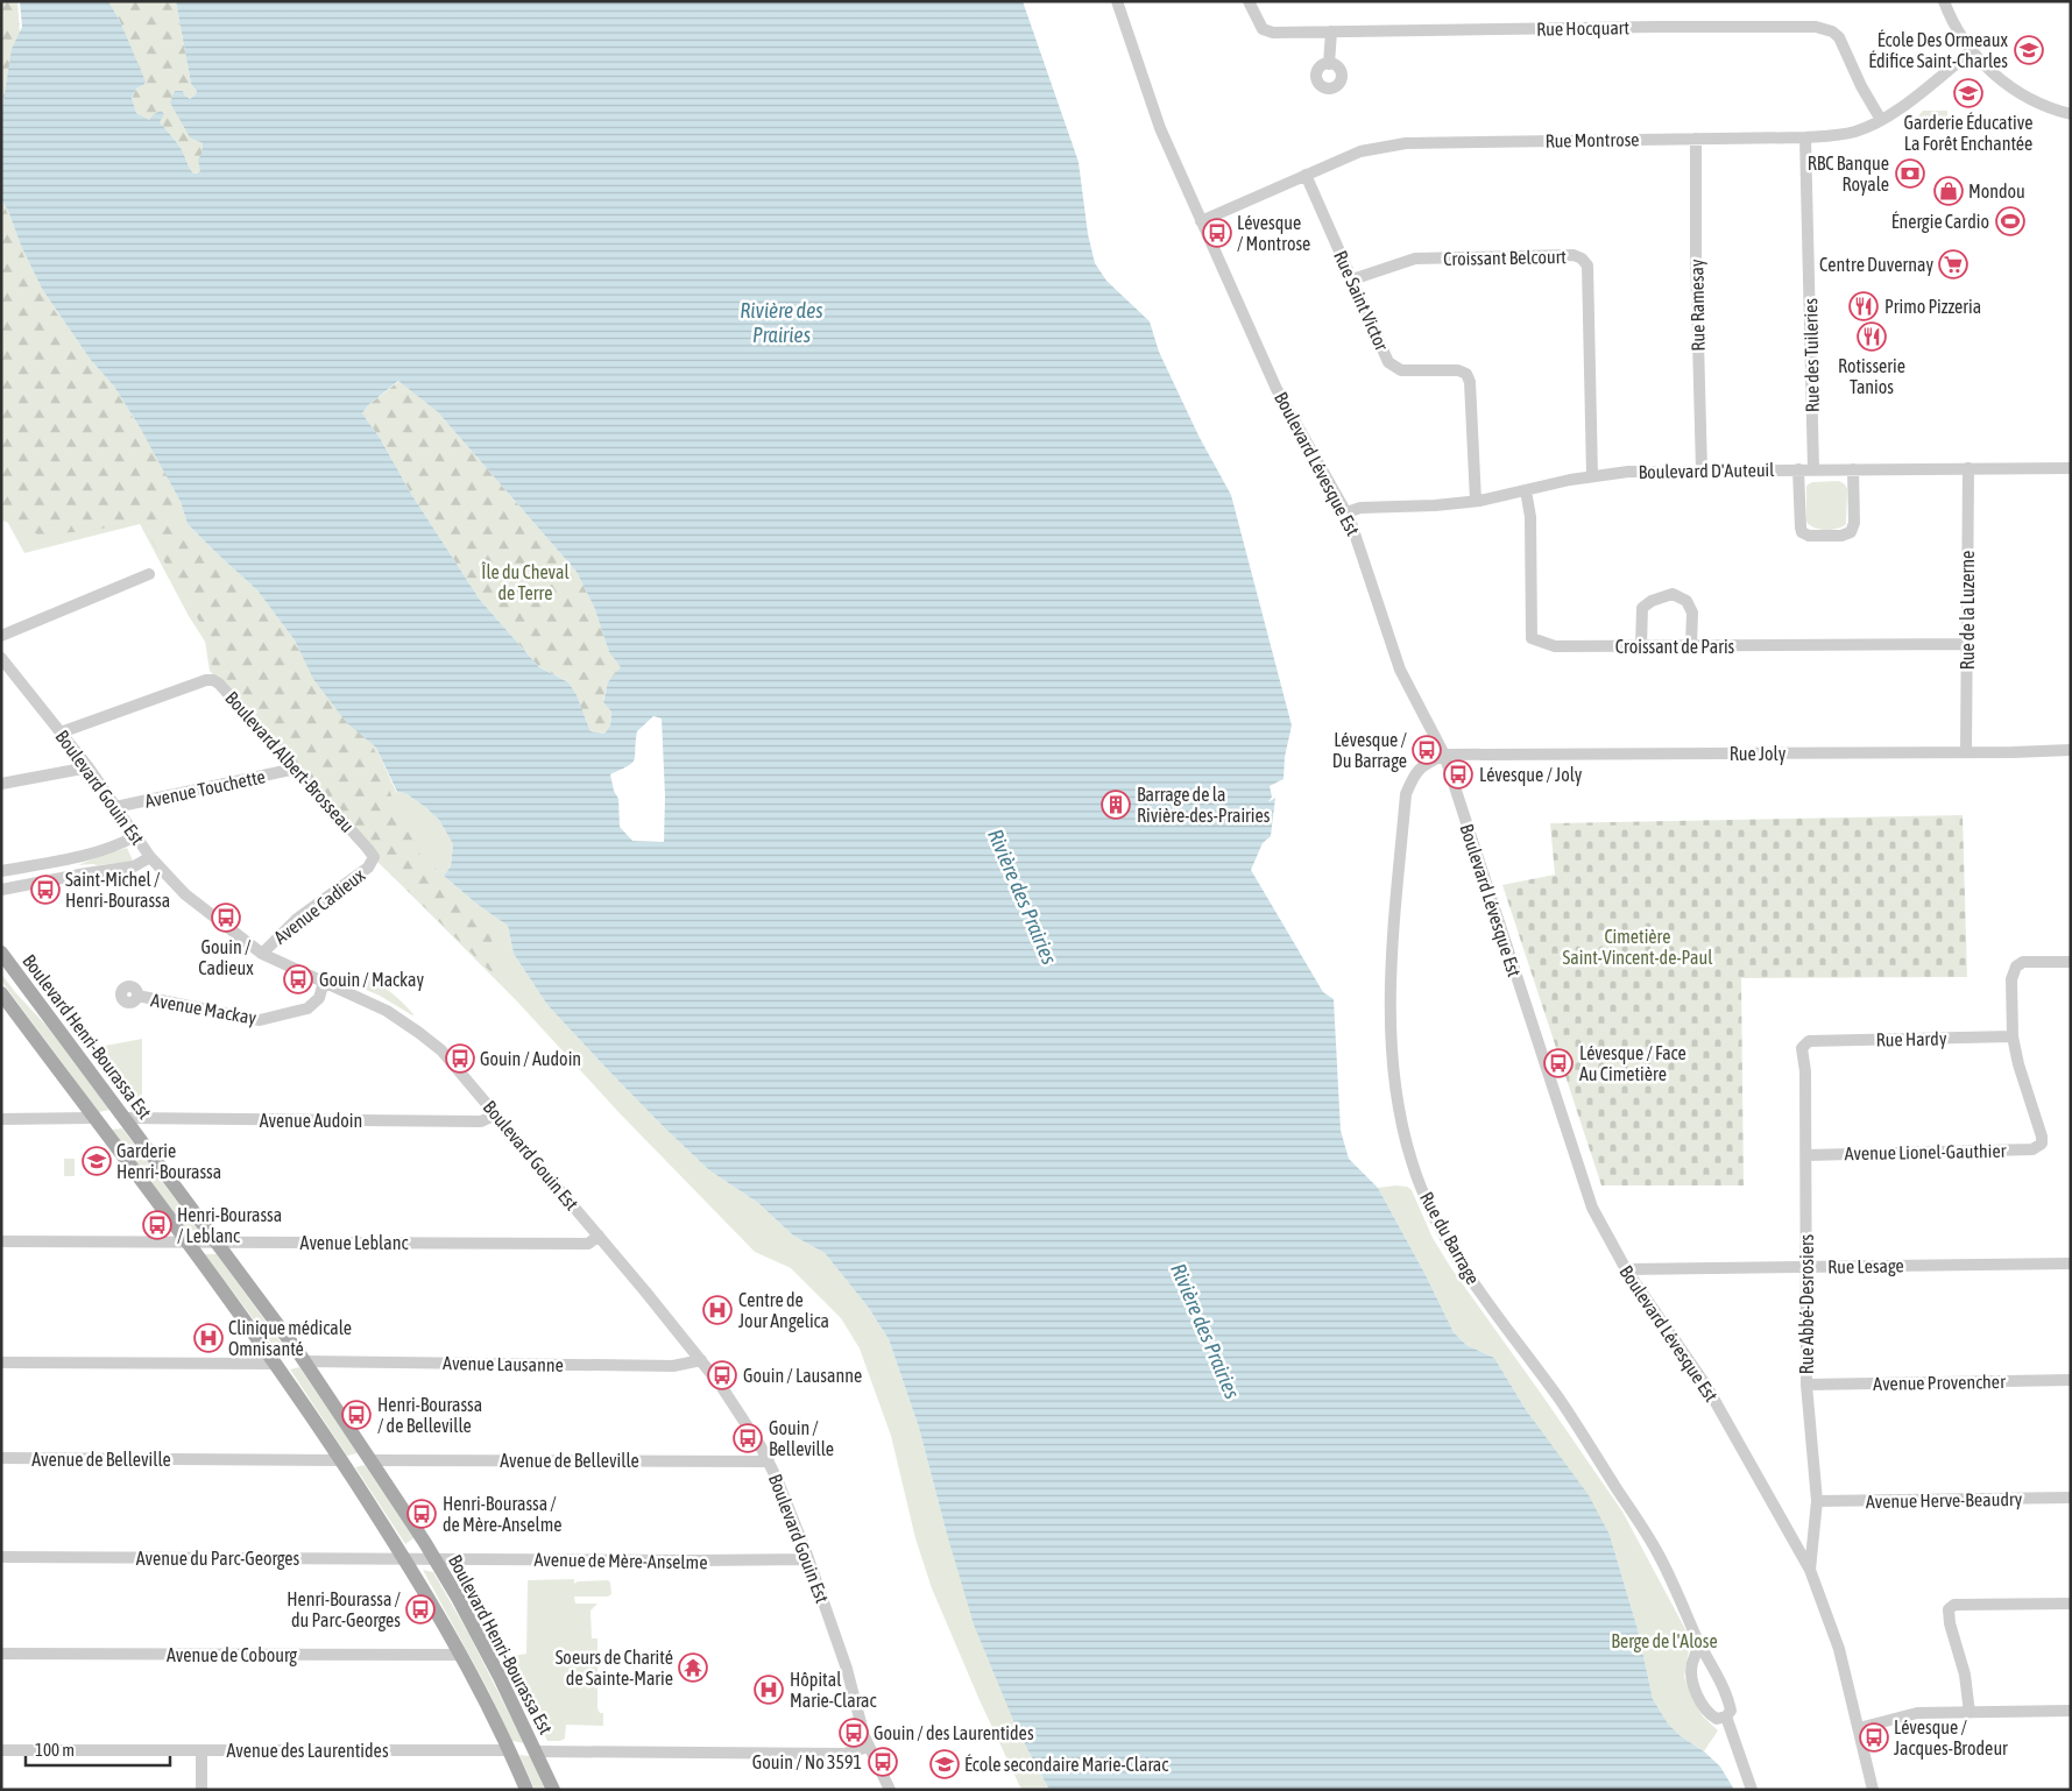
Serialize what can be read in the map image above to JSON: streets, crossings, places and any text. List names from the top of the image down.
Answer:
{
  "streets": {
    "main road": ["Boulevard Henri-Bourassa Est"],
    "street": [
      "Rue Hocquart",
      "Rue Montrose",
      "Croissant Belcourt",
      "Rue Saint Victor",
      "Rue Ramesay",
      "Rue des Tuileries",
      "Boulevard Lévesque Est",
      "Boulevard D'Auteuil",
      "Rue de la Luzerne",
      "Croissant de Paris",
      "Rue Joly",
      "Boulevard Albert-Brosseau",
      "Boulevard Gouin Est",
      "Avenue Touchette",
      "Avenue Cadieux",
      "Avenue Mackay",
      "Rue Hardy",
      "Avenue Audoin",
      "Avenue Lionel-Gauthier",
      "Rue du Barrage",
      "Avenue Leblanc",
      "Rue Lesage",
      "Rue Abbé-Desrosiers",
      "Avenue Lausanne",
      "Avenue Provencher",
      "Avenue de Belleville",
      "Avenue Herve-Beaudry",
      "Avenue du Parc-Georges",
      "Avenue de Mère-Anselme",
      "Avenue de Cobourg",
      "Avenue des Laurentides"
    ]
  },
  "crossings": [
    ["Rue Hocquart", "Rue Montrose"],
    ["Rue Montrose", "Rue Saint Victor"],
    ["Rue Montrose", "Rue Ramesay"],
    ["Rue Montrose", "Rue des Tuileries"],
    ["Rue Montrose", "Boulevard Lévesque Est"],
    ["Croissant Belcourt", "Rue Saint Victor"],
    ["Croissant Belcourt", "Boulevard D'Auteuil"],
    ["Rue Saint Victor", "Boulevard D'Auteuil"],
    ["Rue Ramesay", "Boulevard D'Auteuil"],
    ["Rue des Tuileries", "Boulevard D'Auteuil"],
    ["Boulevard Lévesque Est", "Boulevard D'Auteuil"],
    ["Boulevard Lévesque Est", "Rue Joly"],
    ["Boulevard Lévesque Est", "Rue du Barrage"],
    ["Boulevard Lévesque Est", "Rue Lesage"],
    ["Boulevard Lévesque Est", "Rue Abbé-Desrosiers"],
    ["Boulevard D'Auteuil", "Rue de la Luzerne"],
    ["Boulevard D'Auteuil", "Croissant de Paris"],
    ["Rue de la Luzerne", "Croissant de Paris"],
    ["Rue de la Luzerne", "Rue Joly"],
    ["Rue Joly", "Rue du Barrage"],
    ["Boulevard Albert-Brosseau", "Boulevard Gouin Est"],
    ["Boulevard Albert-Brosseau", "Avenue Touchette"],
    ["Boulevard Albert-Brosseau", "Avenue Cadieux"],
    ["Boulevard Gouin Est", "Avenue Touchette"],
    ["Boulevard Gouin Est", "Avenue Cadieux"],
    ["Boulevard Gouin Est", "Avenue Mackay"],
    ["Boulevard Gouin Est", "Avenue Audoin"],
    ["Boulevard Gouin Est", "Avenue Leblanc"],
    ["Boulevard Gouin Est", "Avenue Lausanne"],
    ["Boulevard Gouin Est", "Avenue de Belleville"],
    ["Boulevard Gouin Est", "Avenue de Mère-Anselme"],
    ["Boulevard Henri-Bourassa Est", "Avenue Audoin"],
    ["Boulevard Henri-Bourassa Est", "Avenue Leblanc"],
    ["Boulevard Henri-Bourassa Est", "Avenue Lausanne"],
    ["Boulevard Henri-Bourassa Est", "Avenue de Belleville"],
    ["Boulevard Henri-Bourassa Est", "Avenue du Parc-Georges"],
    ["Boulevard Henri-Bourassa Est", "Avenue de Mère-Anselme"],
    ["Rue Hardy", "Avenue Lionel-Gauthier"],
    ["Rue Hardy", "Rue Abbé-Desrosiers"],
    ["Avenue Lionel-Gauthier", "Rue Abbé-Desrosiers"],
    ["Rue Lesage", "Rue Abbé-Desrosiers"],
    ["Rue Abbé-Desrosiers", "Avenue Provencher"],
    ["Rue Abbé-Desrosiers", "Avenue Herve-Beaudry"],
    ["Avenue du Parc-Georges", "Avenue de Mère-Anselme"]
  ],
  "water": ["Rivière des Prairies"],
  "parks": ["Île du Cheval de Terre", "Cimetière Saint-Vincent-de-Paul", "Berge de l'Alose"],
  "places": {
    "school or university": [
      "École Des Ormeaux Édifice Saint-Charles",
      "Garderie Éducative La Forêt Enchantée",
      "Garderie Henri-Bourassa",
      "École secondaire Marie-Clarac"
    ],
    "bank": ["RBC Banque Royale"],
    "shop": ["Mondou"],
    "sports": ["Énergie Cardio"],
    "bus stop": [
      "Lévesque / Montrose",
      "Lévesque / Du Barrage",
      "Lévesque / Joly",
      "Saint-Michel / Henri-Bourassa",
      "Gouin / Cadieux",
      "Gouin / Mackay",
      "Gouin / Audoin",
      "Lévesque / Face Au Cimetière",
      "Henri-Bourassa / Leblanc",
      "Gouin / Lausanne",
      "Henri-Bourassa / de Belleville",
      "Gouin / Belleville",
      "Henri-Bourassa / de Mère-Anselme",
      "Henri-Bourassa / du Parc-Georges",
      "Gouin / des Laurentides",
      "Lévesque / Jacques-Brodeur",
      "Gouin / No 3591"
    ],
    "supermarket": ["Centre Duvernay"],
    "restaurant": ["Primo Pizzeria", "Rotisserie Tanios"],
    "building": ["Barrage de la Rivière-des-Prairies"],
    "hospital": ["Centre de Jour Angelica", "Clinique médicale Omnisanté", "Hôpital Marie-Clarac"],
    "temple": ["Soeurs de Charité de Sainte-Marie"]
  },
  "scale_bar": "100 m"
}
